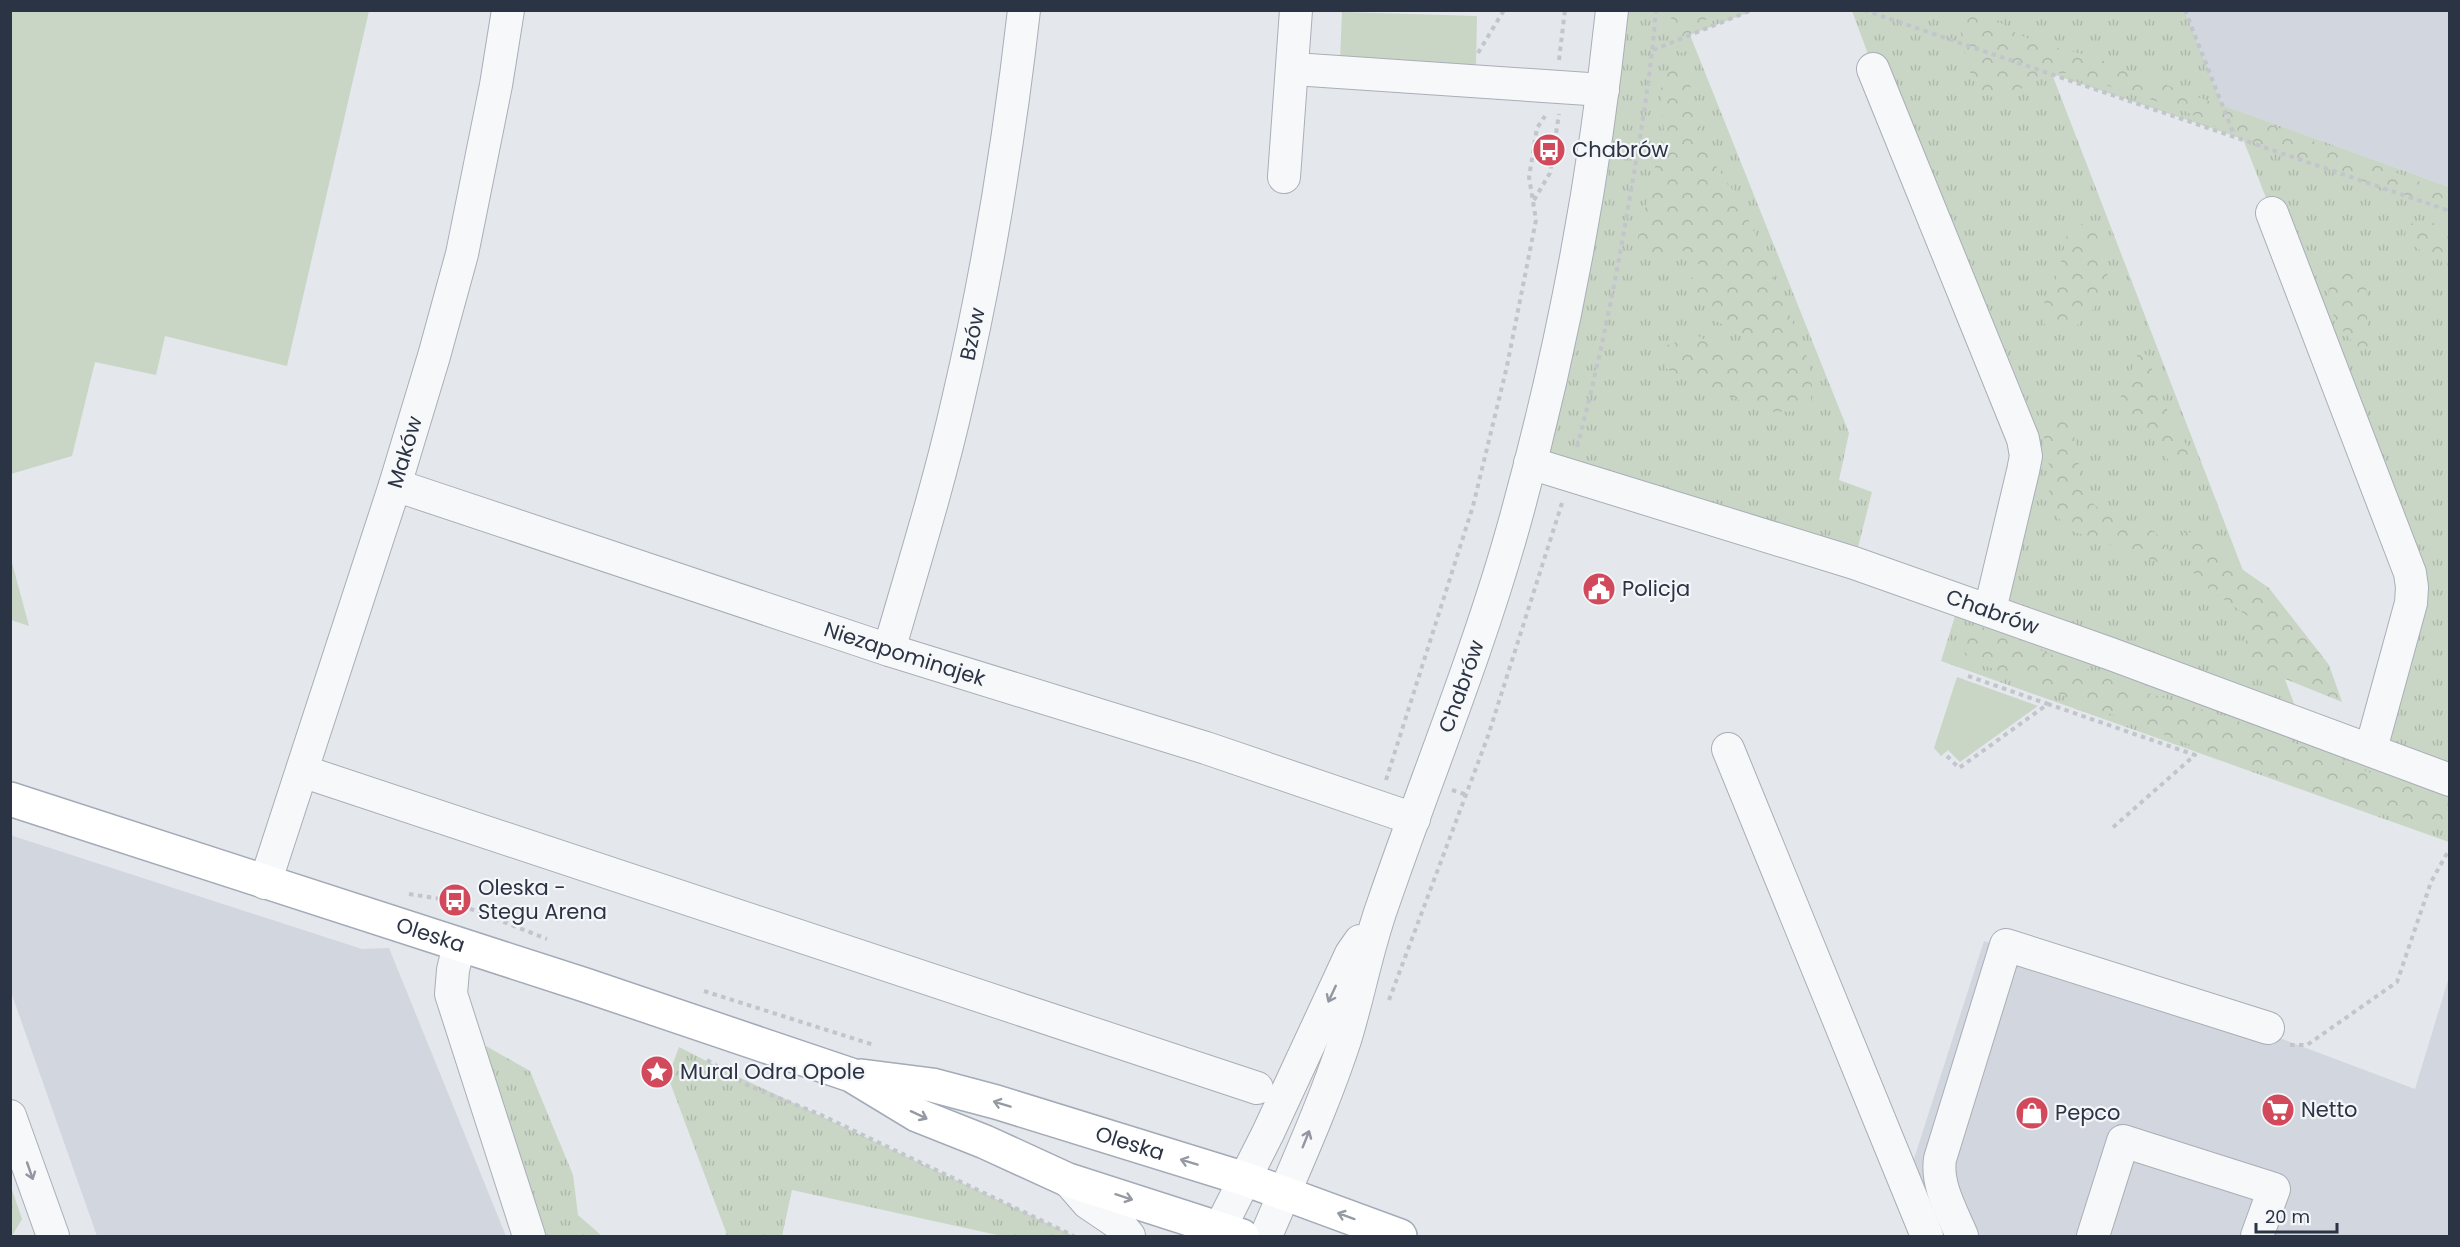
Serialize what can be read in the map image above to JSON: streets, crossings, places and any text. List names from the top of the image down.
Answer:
{
  "streets": {
    "main road": ["Oleska"],
    "street": [
      "Bzów",
      "Maków",
      "Chabrów",
      "Niezapominajek"
    ]
  },
  "crossings": [
    ["Bzów", "Niezapominajek"],
    ["Maków", "Niezapominajek"],
    ["Maków", "Oleska"],
    ["Chabrów", "Niezapominajek"],
    ["Chabrów", "Oleska"]
  ],
  "places": {
    "bus stop": ["Chabrów", "Oleska - Stegu Arena"],
    "public building": ["Policja"],
    "place": ["Mural Odra Opole"],
    "supermarket": ["Netto"],
    "shop": ["Pepco"]
  },
  "scale_bar": "20 m"
}
